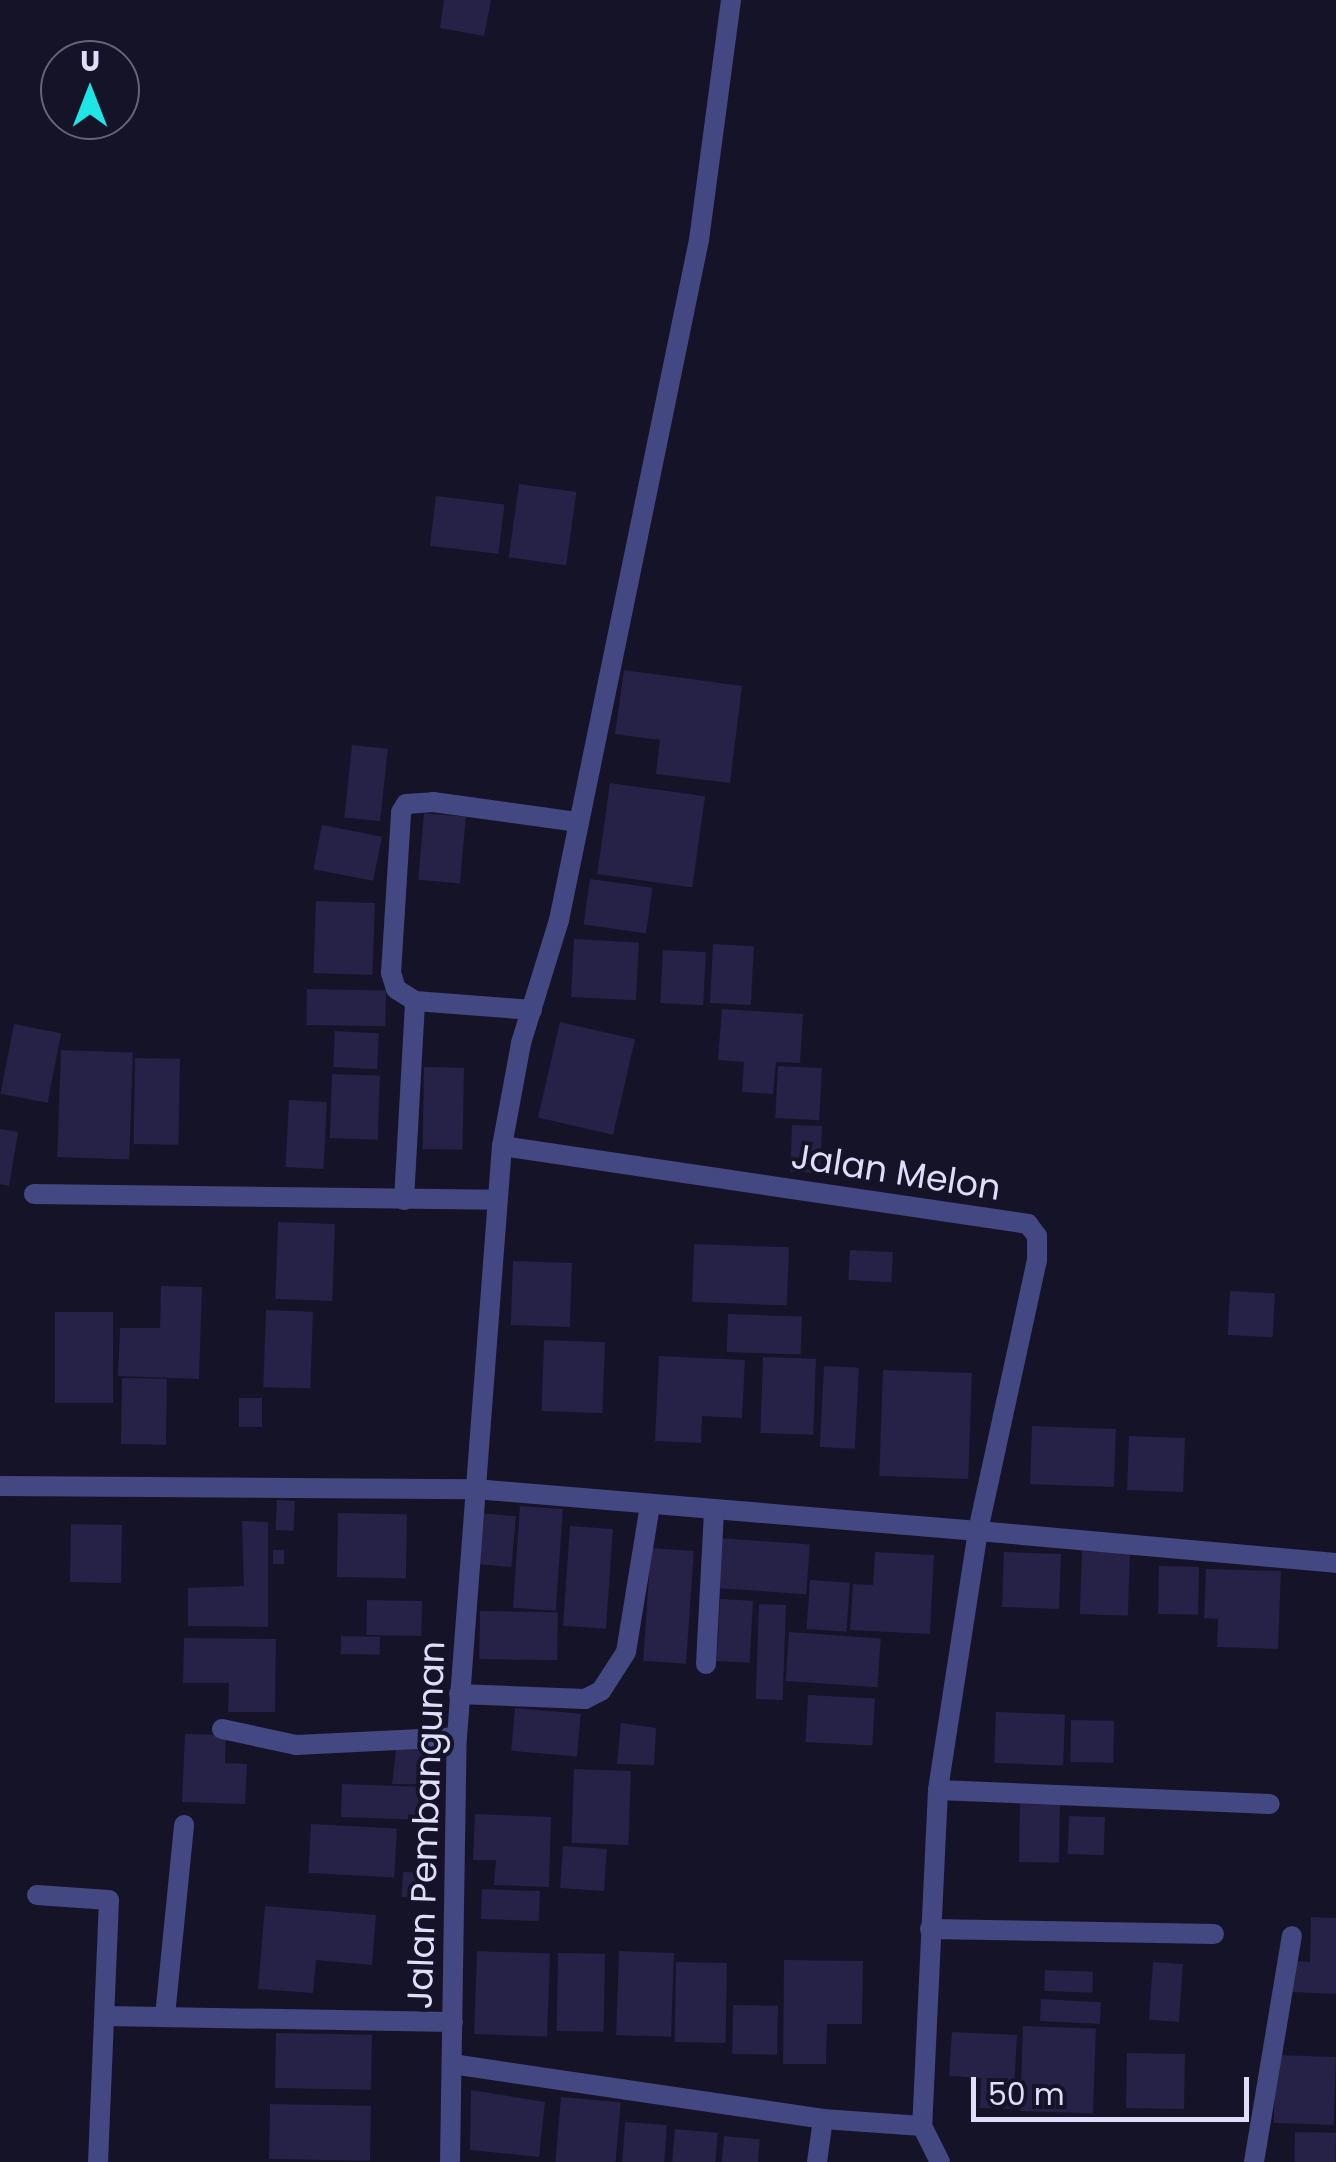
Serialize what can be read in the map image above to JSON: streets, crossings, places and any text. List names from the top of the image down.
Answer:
{
  "streets": {
    "street": ["Jalan Melon", "Jalan Pembangunan"]
  },
  "crossings": [
    ["Jalan Melon", "Jalan Pembangunan"]
  ],
  "scale_bar": "50 m",
  "north": "top"
}
